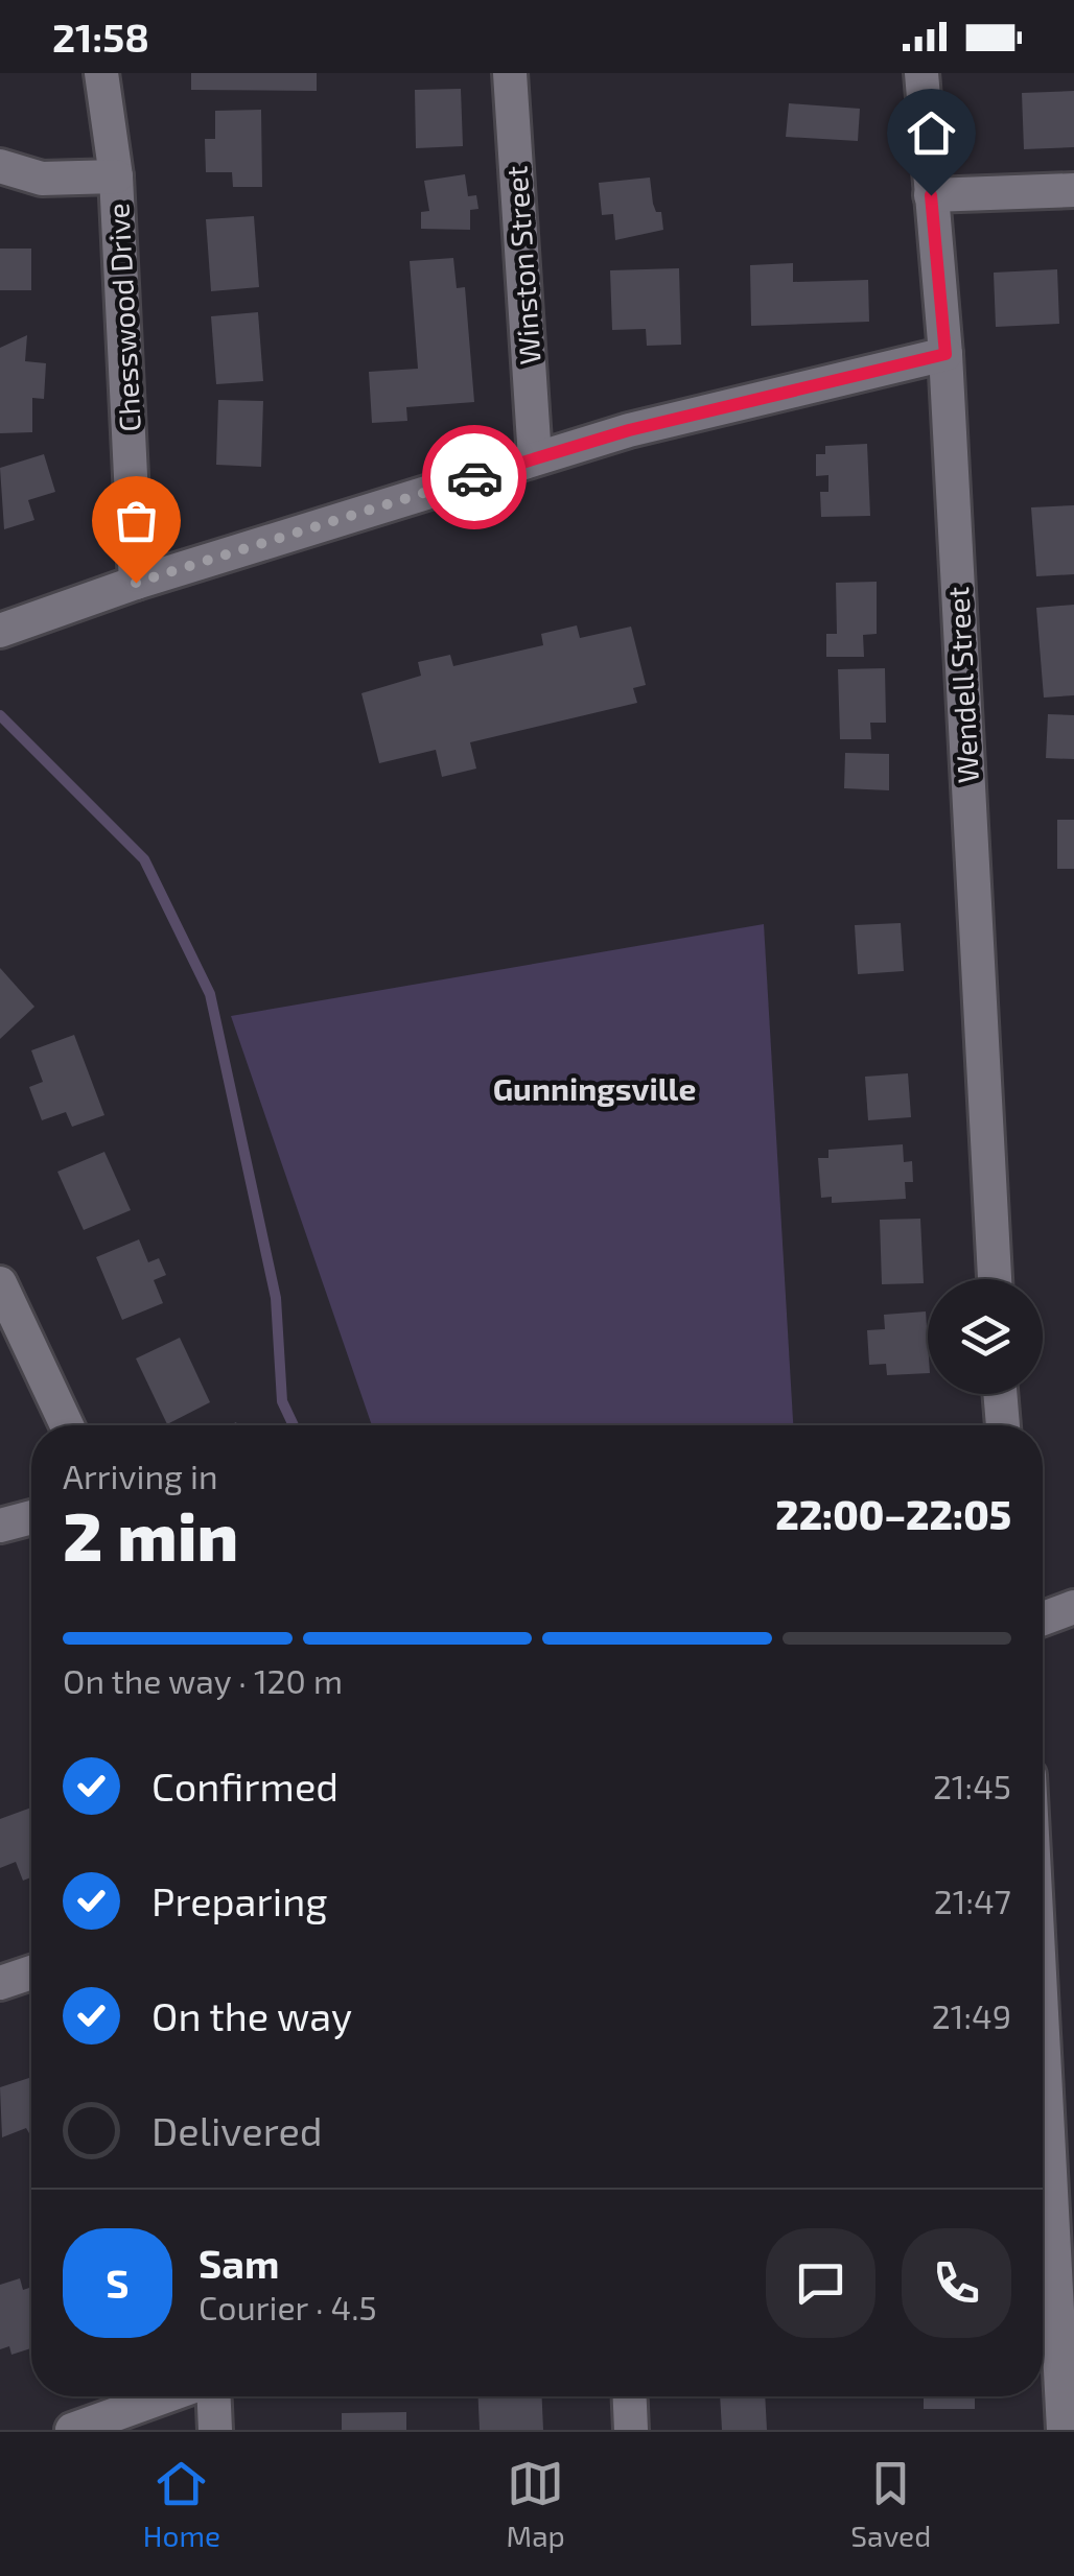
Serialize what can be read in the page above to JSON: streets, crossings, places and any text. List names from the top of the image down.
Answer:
{
  "streets": {
    "street": ["Winston Street", "Chesswood Drive", "Wendell Street"]
  },
  "districts": ["Gunningsville"],
  "page": {
    "status": "21:58",
    "heading": ["2 min", "Arriving in", "22:00–22:05"],
    "panel": ["Sam", "Courier · 4.5"],
    "bar": "On the way · 120 m",
    "list": [
      ["Confirmed", "21:45"],
      ["Preparing", "21:47"],
      ["On the way", "21:49"],
      "Delivered"
    ],
    "round": "S",
    "tabs": ["Home", "Map", "Saved"]
  }
}
